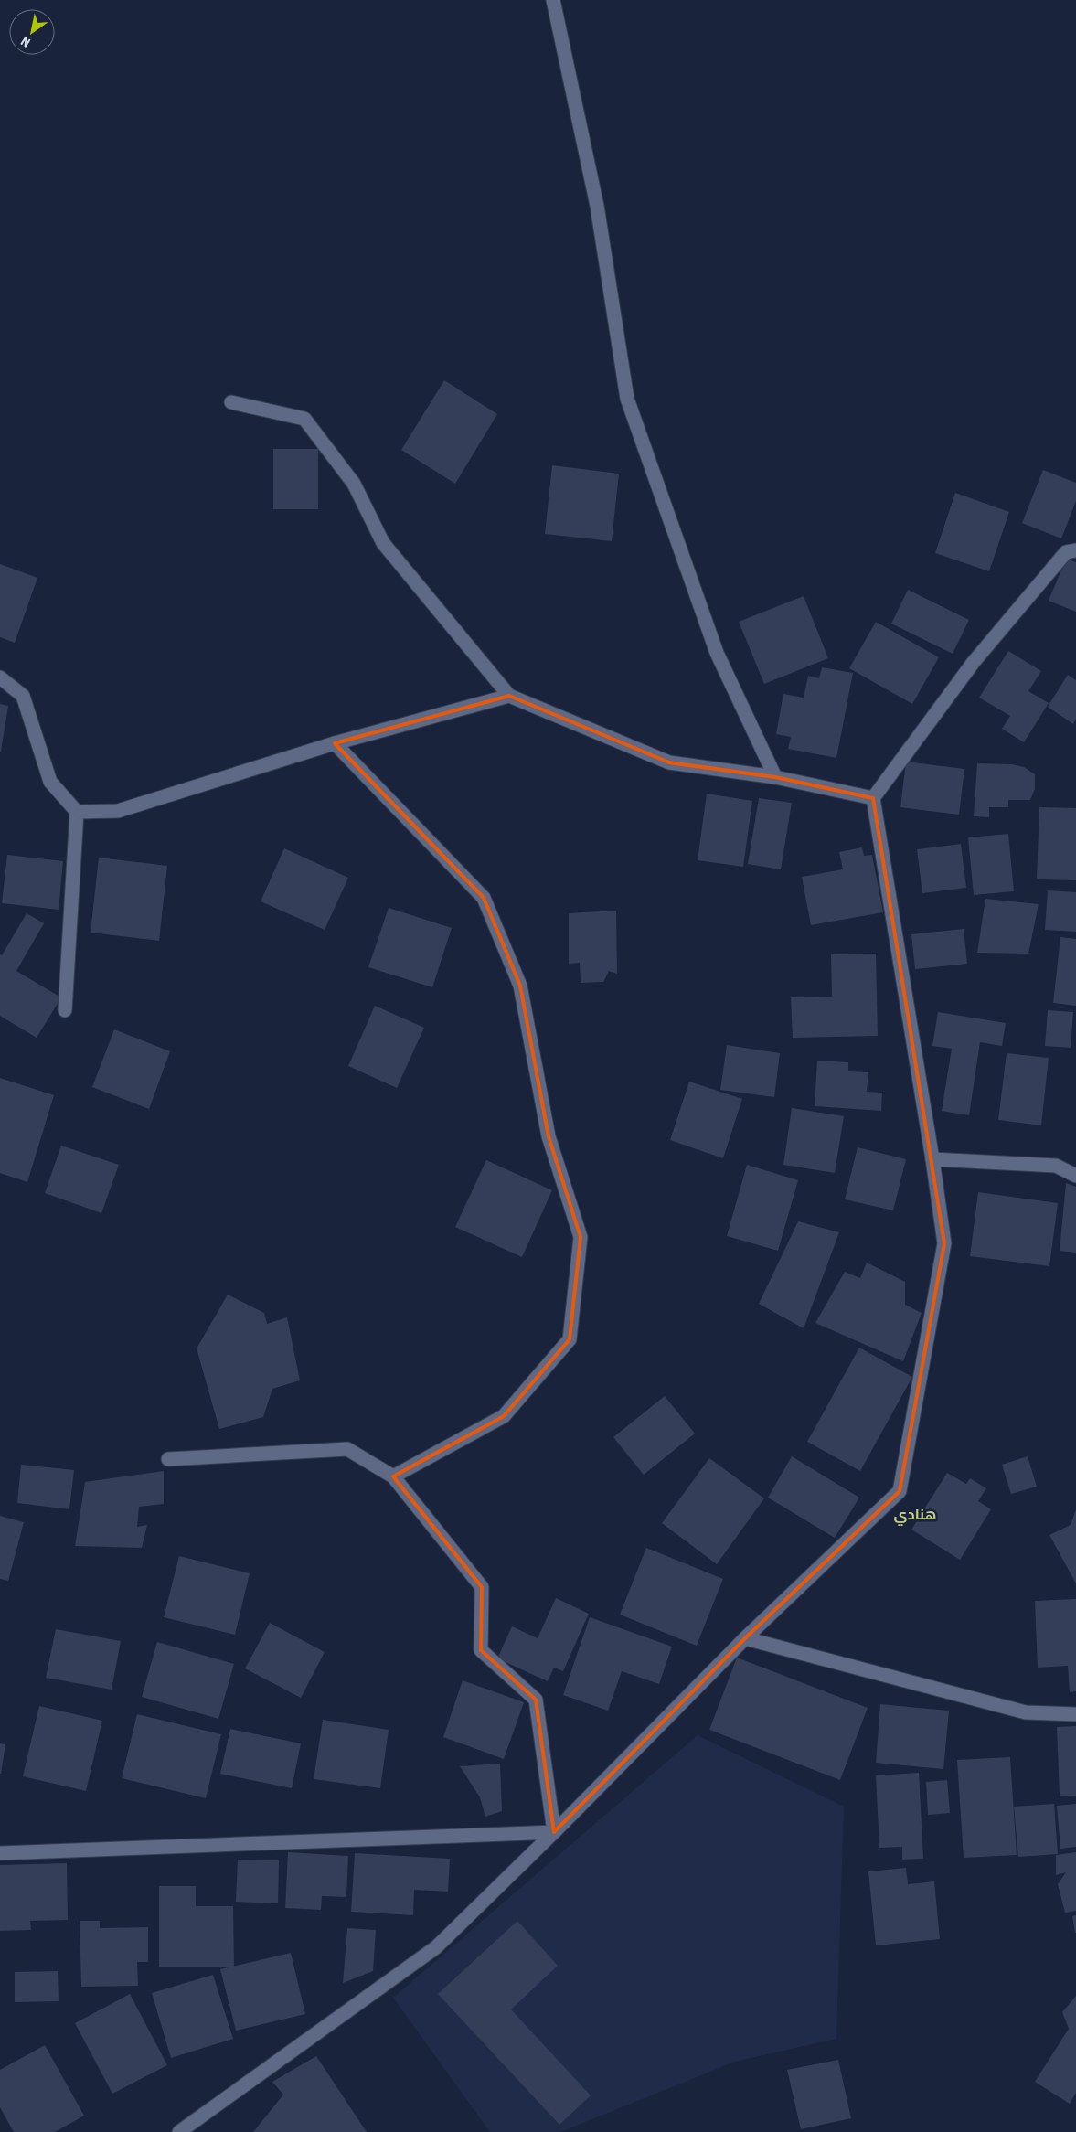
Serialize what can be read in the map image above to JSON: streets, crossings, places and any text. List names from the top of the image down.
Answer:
{
  "districts": ["هنادي"],
  "north": "bottom left"
}
